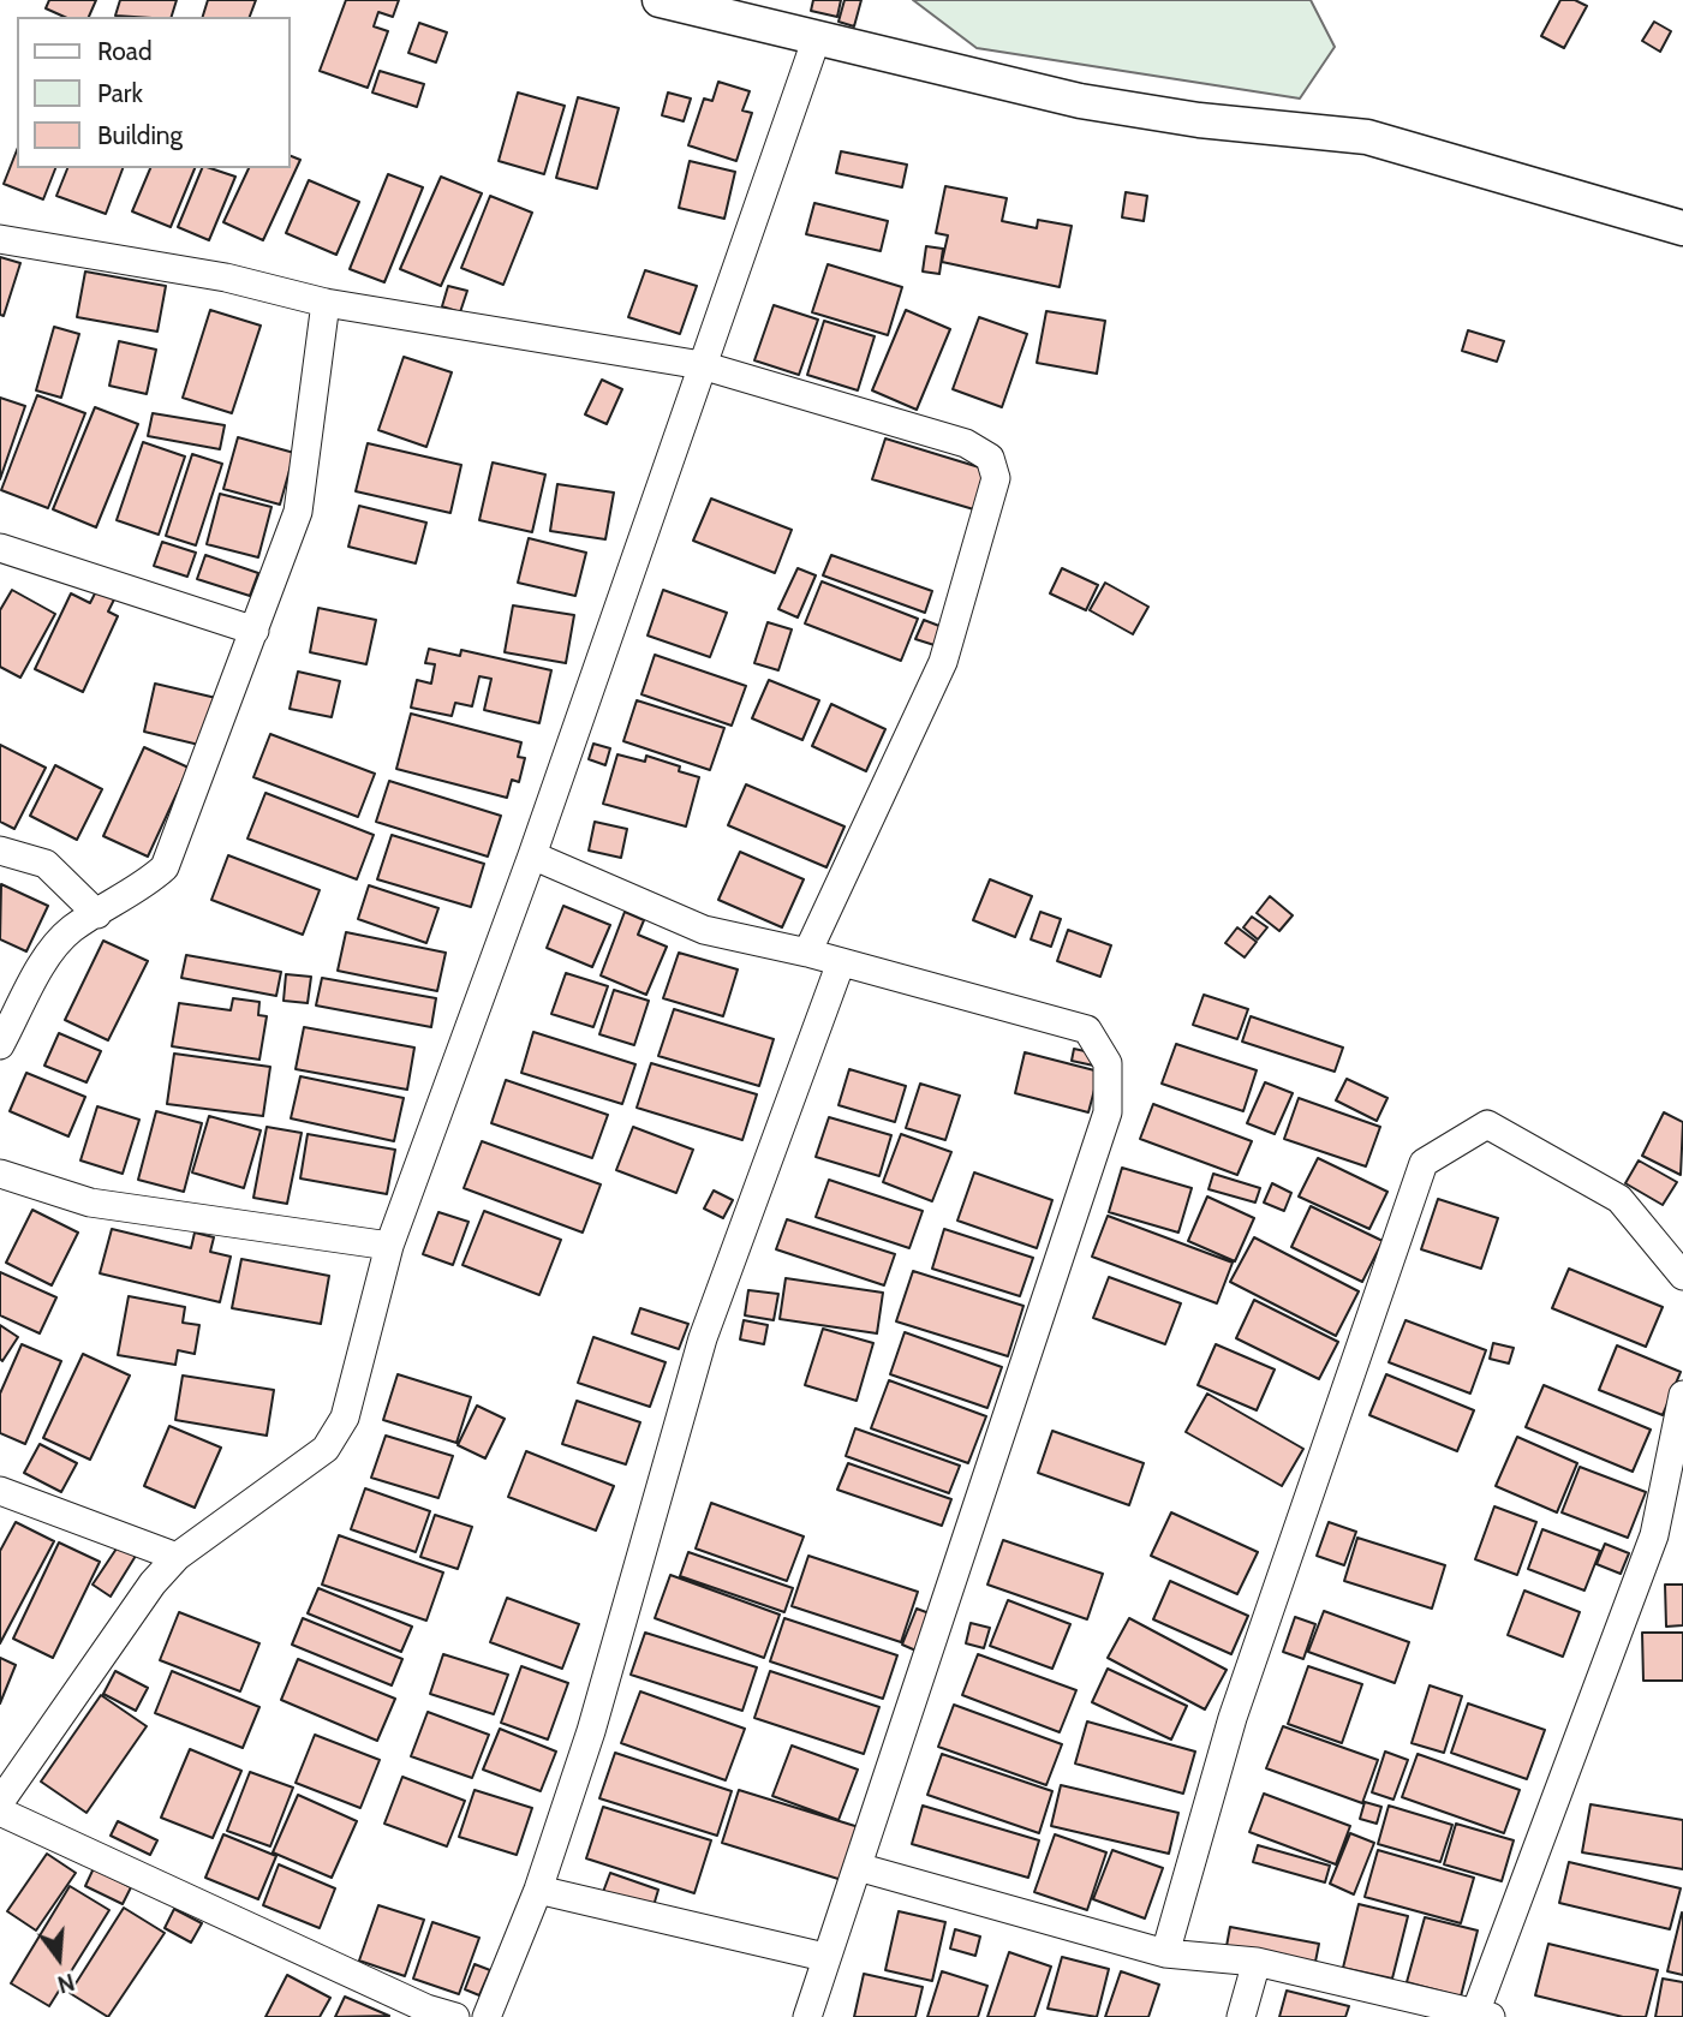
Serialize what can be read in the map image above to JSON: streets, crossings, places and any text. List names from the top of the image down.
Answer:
{
  "legend": ["Road", "Park", "Building"],
  "north": "bottom"
}
